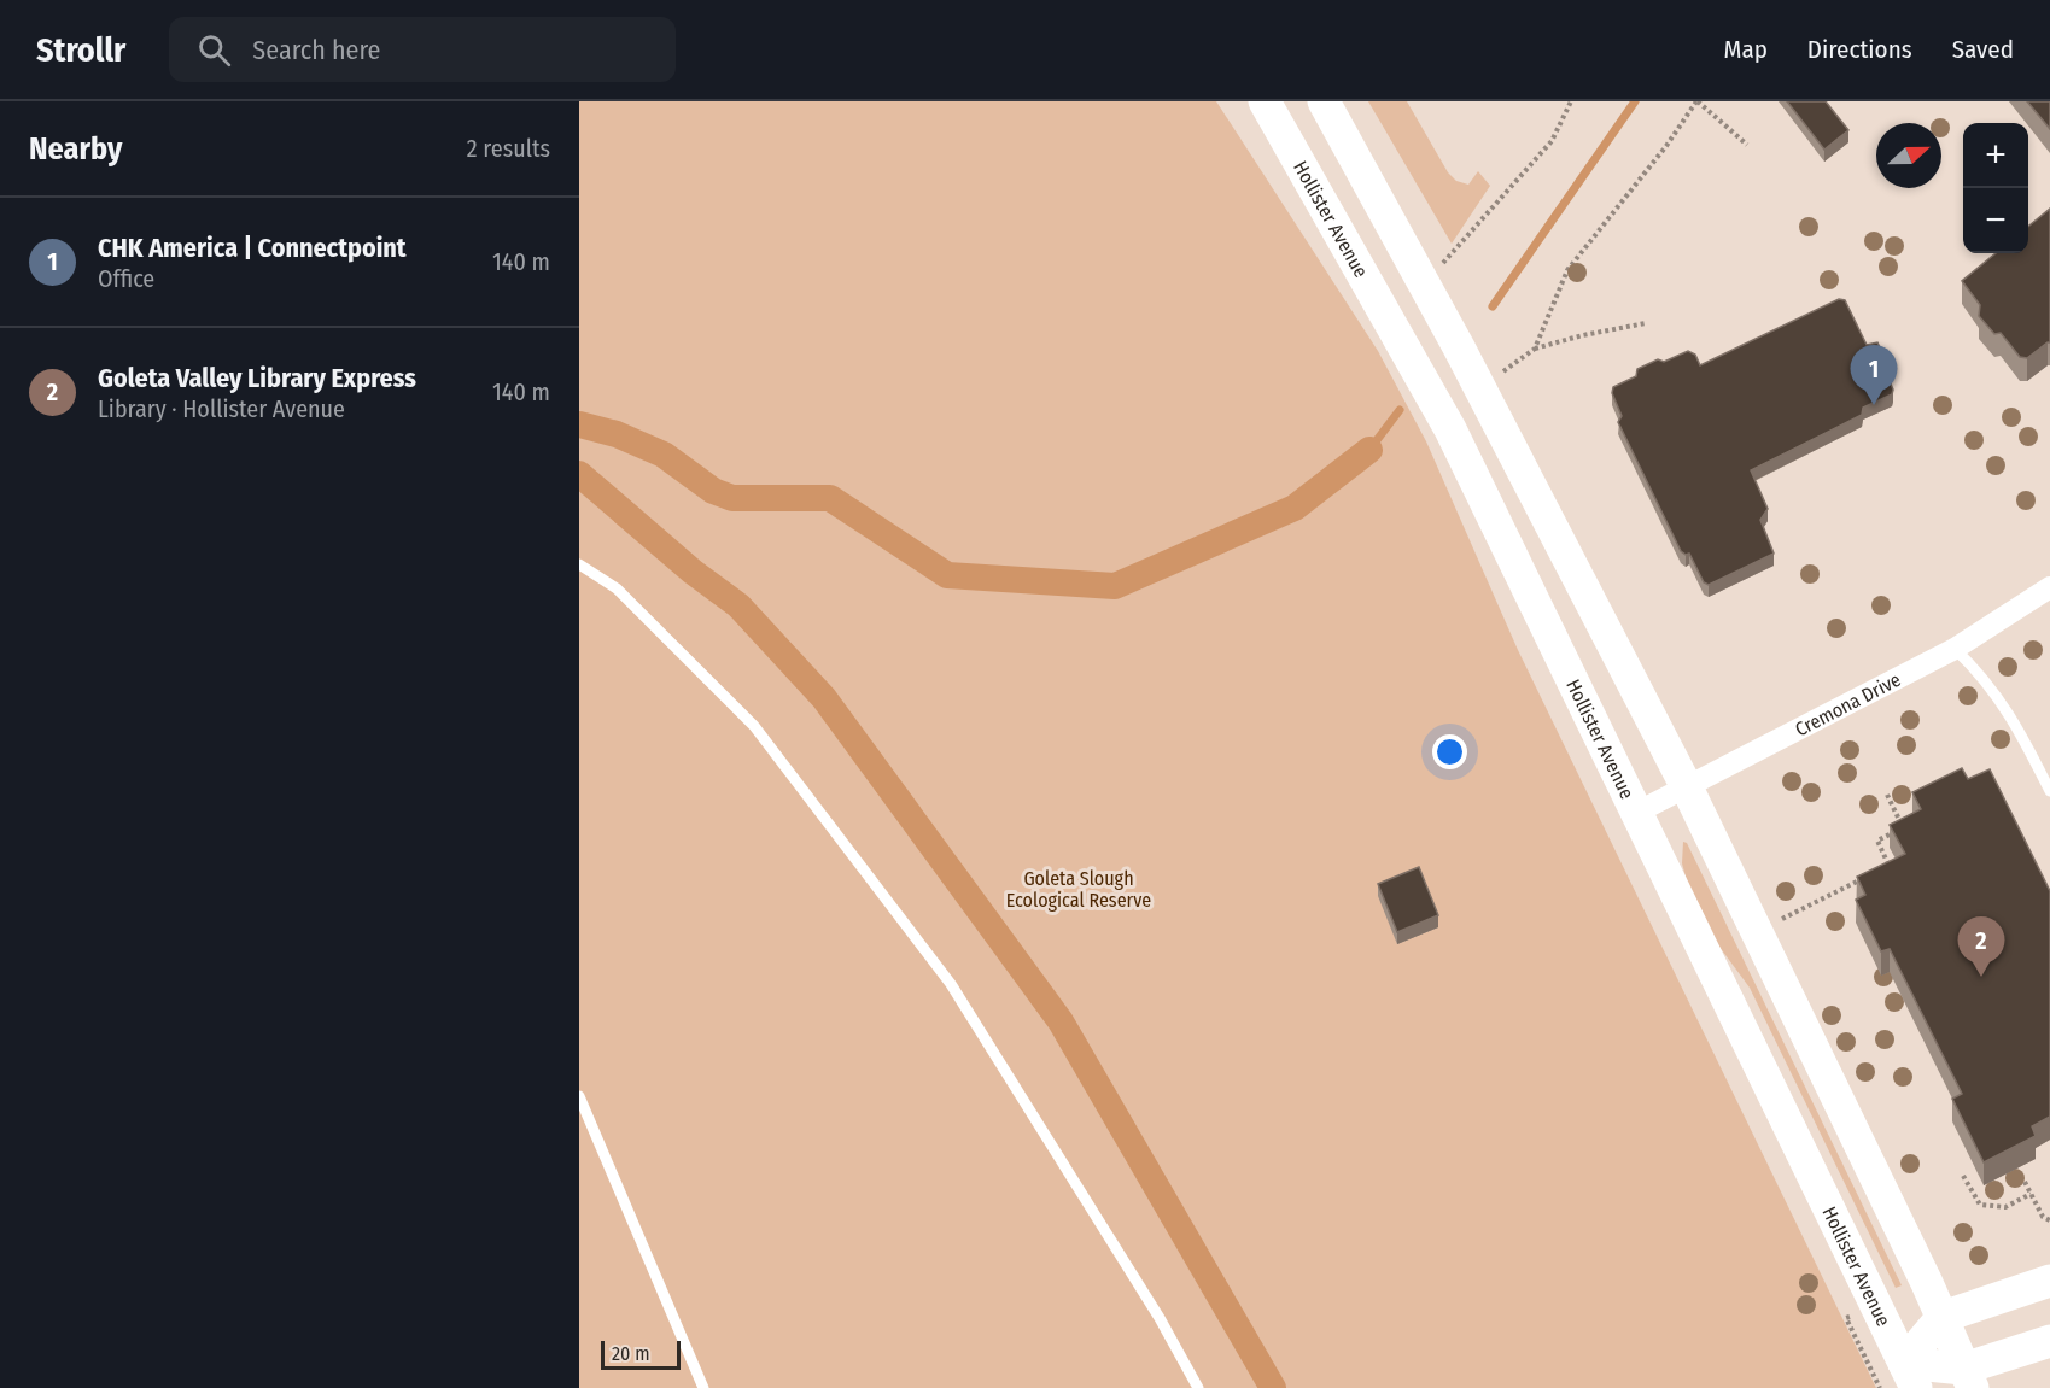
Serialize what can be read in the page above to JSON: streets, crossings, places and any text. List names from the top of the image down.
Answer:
{
  "streets": {
    "main road": ["Hollister Avenue"],
    "street": ["Cremona Drive"]
  },
  "crossings": [
    ["Hollister Avenue", "Cremona Drive"]
  ],
  "parks": ["Goleta Slough Ecological Reserve"],
  "scale_bar": "20 m",
  "north": "right",
  "page": {
    "header": "Strollr",
    "search": "Search here",
    "nav": ["Map", "Directions", "Saved"],
    "heading": ["Nearby", "2 results"],
    "map_buttons": ["+", "−"],
    "list": [
      {
        "mark": "1",
        "name": "CHK America | Connectpoint",
        "note": "Office",
        "value": "140 m"
      },
      {
        "mark": "2",
        "name": "Goleta Valley Library Express",
        "note": "Library · Hollister Avenue",
        "value": "140 m"
      }
    ],
    "pins": ["1", "2"],
    "scale": "20 m"
  }
}
